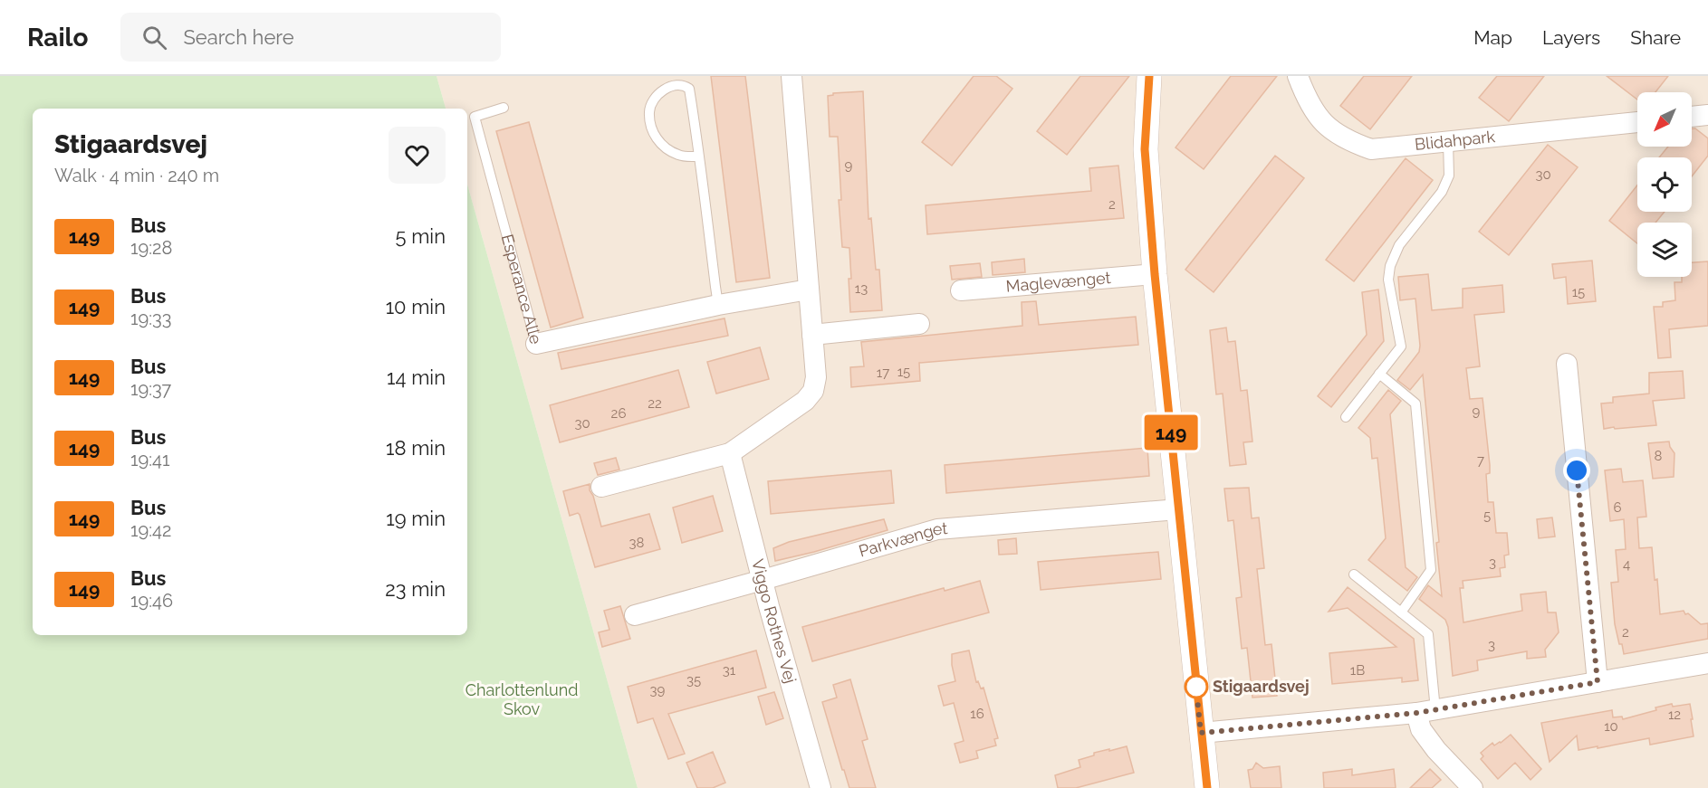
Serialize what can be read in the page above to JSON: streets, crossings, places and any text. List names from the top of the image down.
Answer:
{
  "streets": {
    "street": [
      "Blidahpark",
      "Maglevænget",
      "Esperance Alle",
      "Parkvænget",
      "Viggo Rothes Vej"
    ]
  },
  "crossings": [
    ["Parkvænget", "Viggo Rothes Vej"]
  ],
  "parks": ["Charlottenlund Skov"],
  "places": ["Stigaardsvej"],
  "lines": ["bus line 149"],
  "house_numbers": [
    "9",
    "30",
    "2",
    "13",
    "15",
    "15",
    "17",
    "22",
    "9",
    "26",
    "30",
    "8",
    "7",
    "6",
    "5",
    "38",
    "3",
    "4",
    "2",
    "3",
    "31",
    "1B",
    "35",
    "39",
    "16",
    "12",
    "10"
  ],
  "north": "bottom left",
  "page": {
    "header": "Railo",
    "search": "Search here",
    "nav": ["Map", "Layers", "Share"],
    "on_map": "149",
    "heading": ["Stigaardsvej", "Walk · 4 min · 240 m"],
    "list": [
      {
        "mark": "149",
        "name": "Bus",
        "note": "19:28",
        "value": "5 min"
      },
      {
        "mark": "149",
        "name": "Bus",
        "note": "19:33",
        "value": "10 min"
      },
      {
        "mark": "149",
        "name": "Bus",
        "note": "19:37",
        "value": "14 min"
      },
      {
        "mark": "149",
        "name": "Bus",
        "note": "19:41",
        "value": "18 min"
      },
      {
        "mark": "149",
        "name": "Bus",
        "note": "19:42",
        "value": "19 min"
      },
      {
        "mark": "149",
        "name": "Bus",
        "note": "19:46",
        "value": "23 min"
      }
    ]
  }
}
